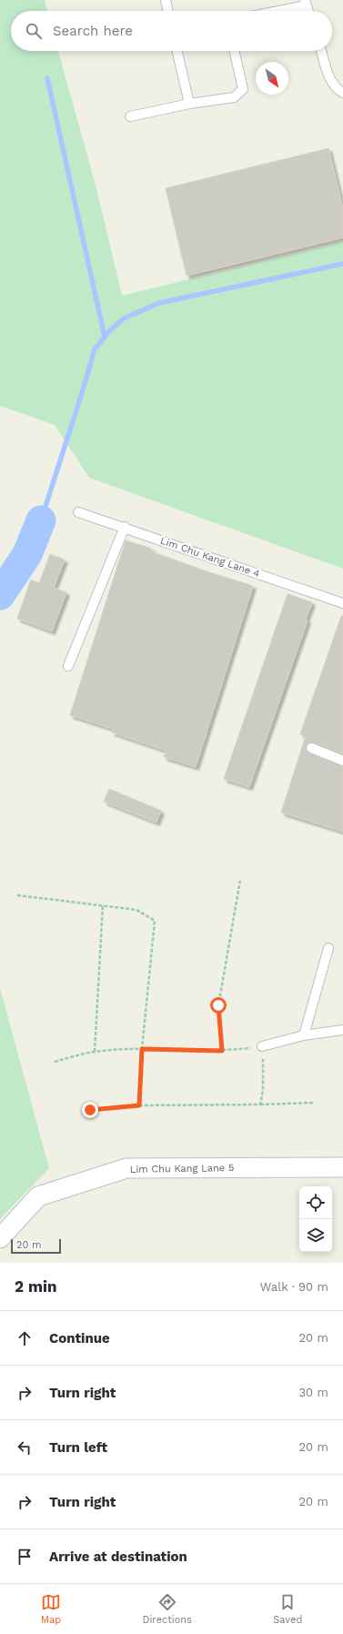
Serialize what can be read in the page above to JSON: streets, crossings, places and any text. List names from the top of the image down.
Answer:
{
  "streets": {
    "street": ["Lim Chu Kang Lane 5"],
    "lane": ["Lim Chu Kang Lane 4"]
  },
  "scale_bar": "20 m",
  "north": "bottom right",
  "page": {
    "search": "Search here",
    "scale": "20 m",
    "heading": ["2 min", "Walk · 90 m"],
    "list": [
      ["Continue", "20 m"],
      ["Turn right", "30 m"],
      ["Turn left", "20 m"],
      ["Turn right", "20 m"],
      "Arrive at destination"
    ],
    "nav": ["Map", "Directions", "Saved"]
  }
}
